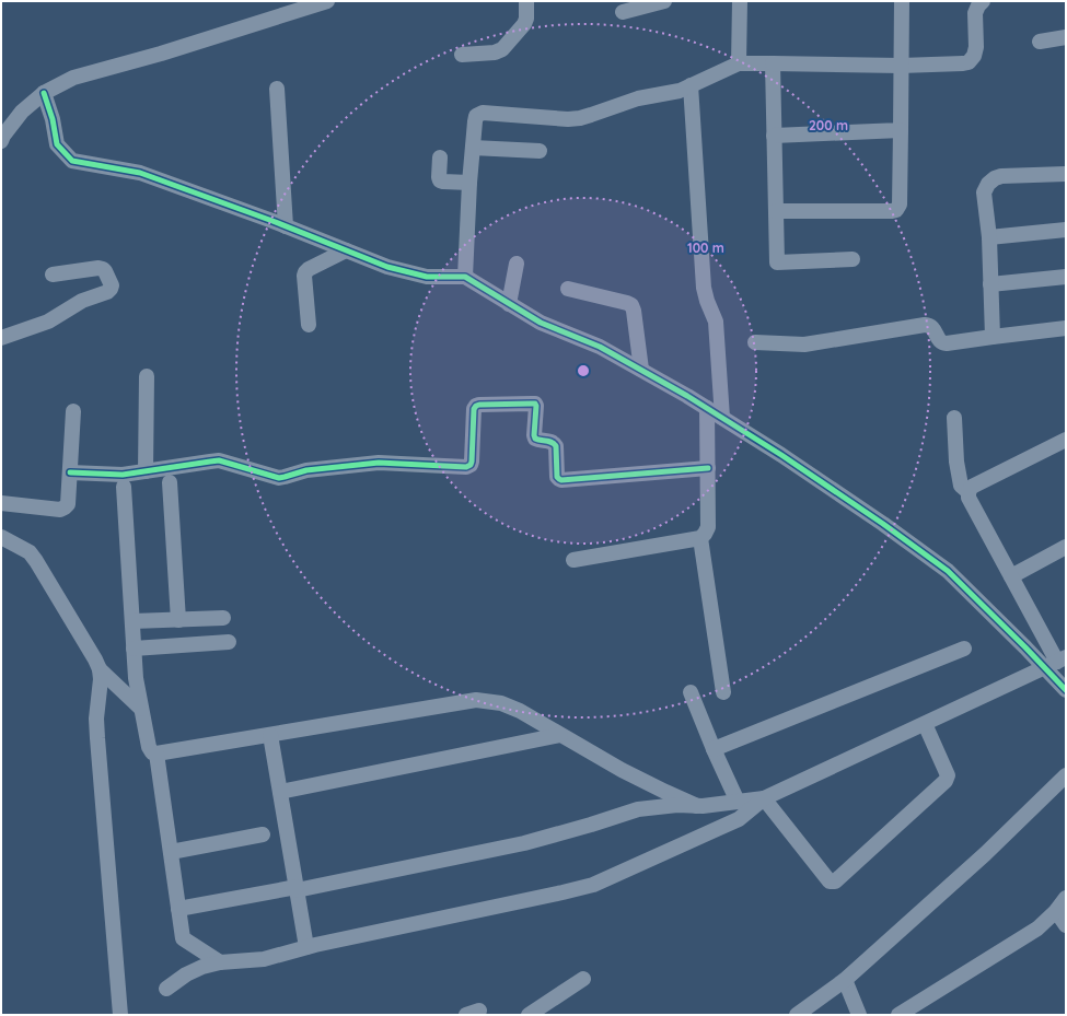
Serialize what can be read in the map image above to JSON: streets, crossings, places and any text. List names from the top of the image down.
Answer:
{
  "rings": ["200 m", "100 m"]
}
